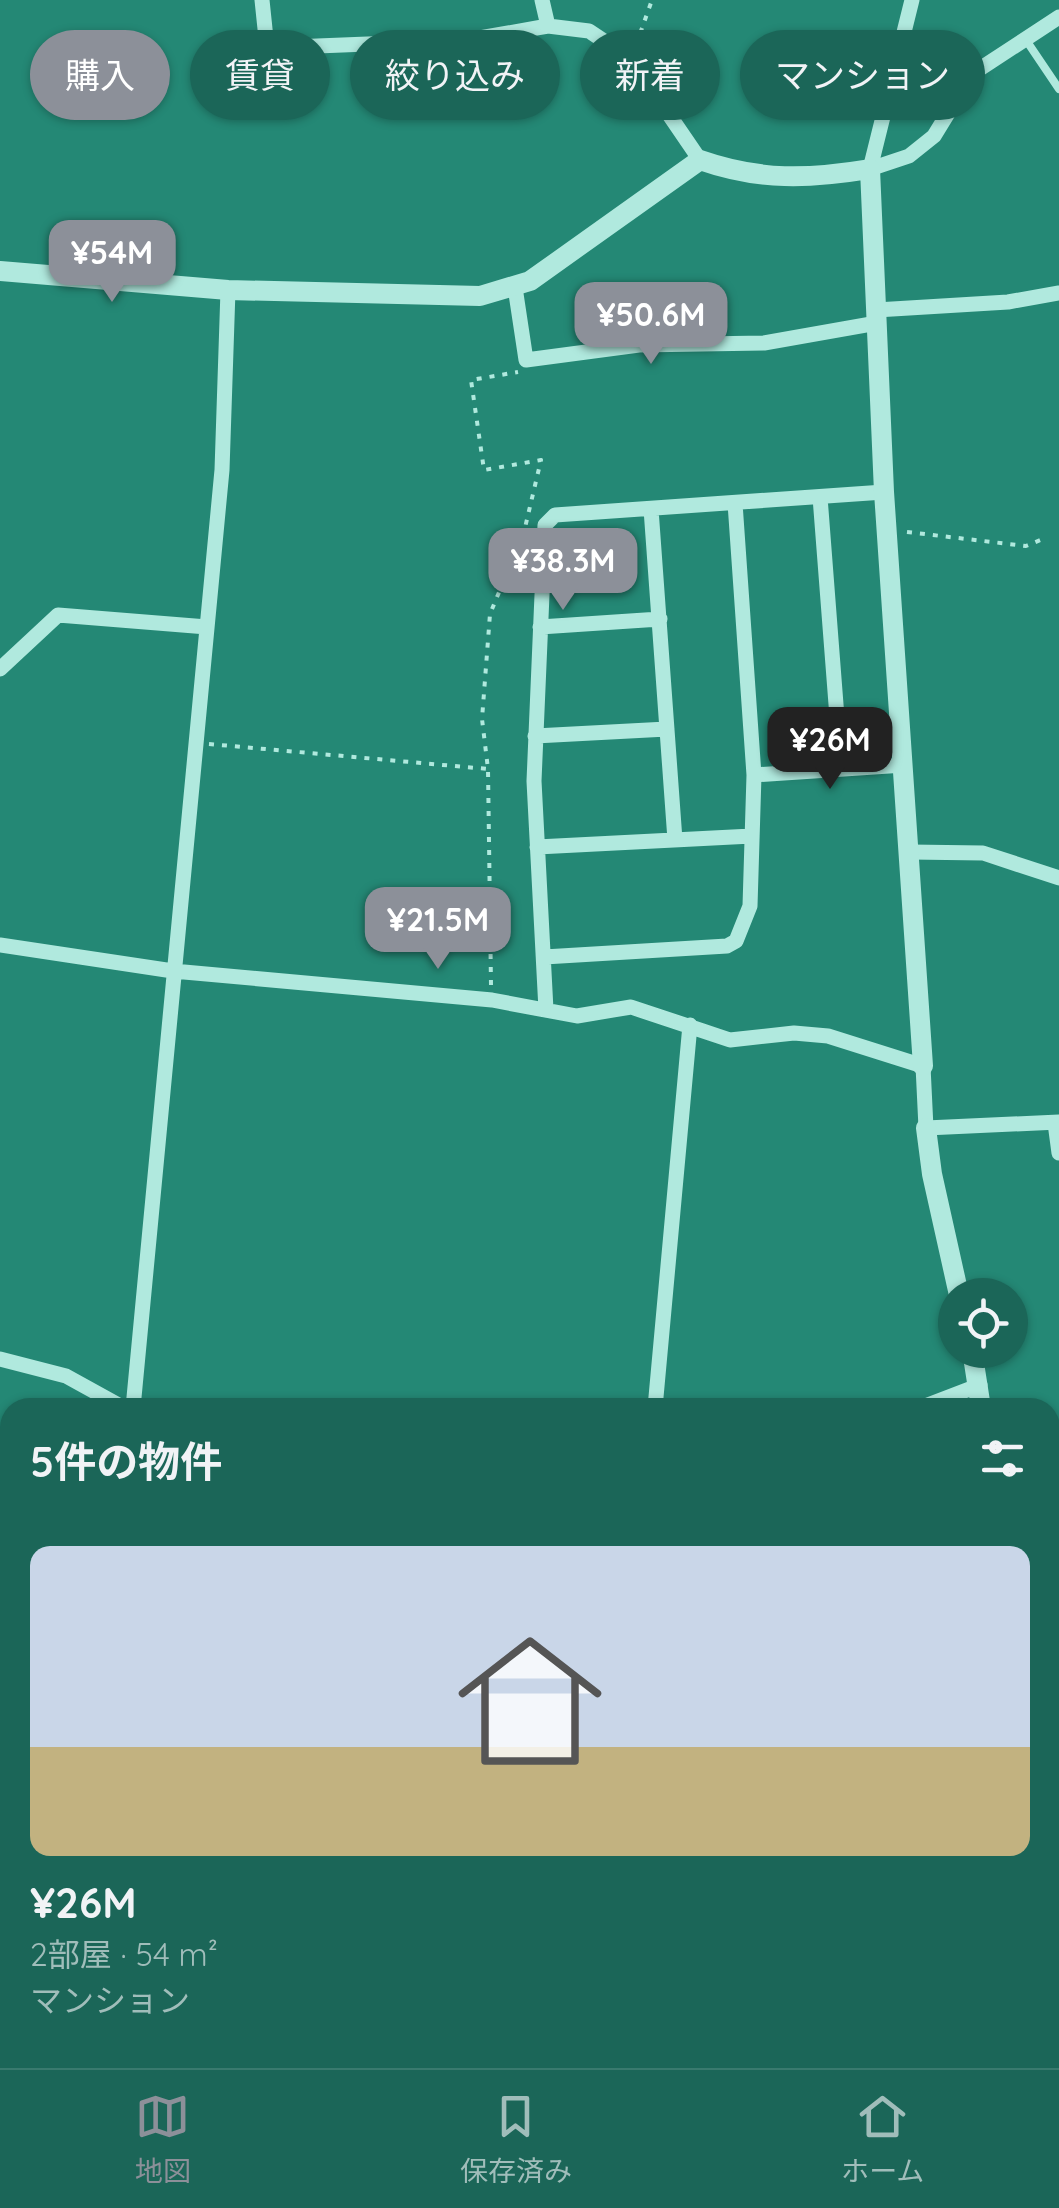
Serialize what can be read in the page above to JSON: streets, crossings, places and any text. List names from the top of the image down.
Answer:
{
  "page": {
    "chip": [
      "購入",
      "賃貸",
      "絞り込み",
      "新着",
      "マンション"
    ],
    "price": [
      "¥54M",
      "¥50.6M",
      "¥38.3M",
      "¥26M",
      "¥21.5M"
    ],
    "heading": "5件の物件",
    "list": [
      {
        "name": "¥26M",
        "note": "2部屋 · 54 m² · マンション"
      }
    ],
    "tabs": ["地図", "保存済み", "ホーム"]
  }
}
